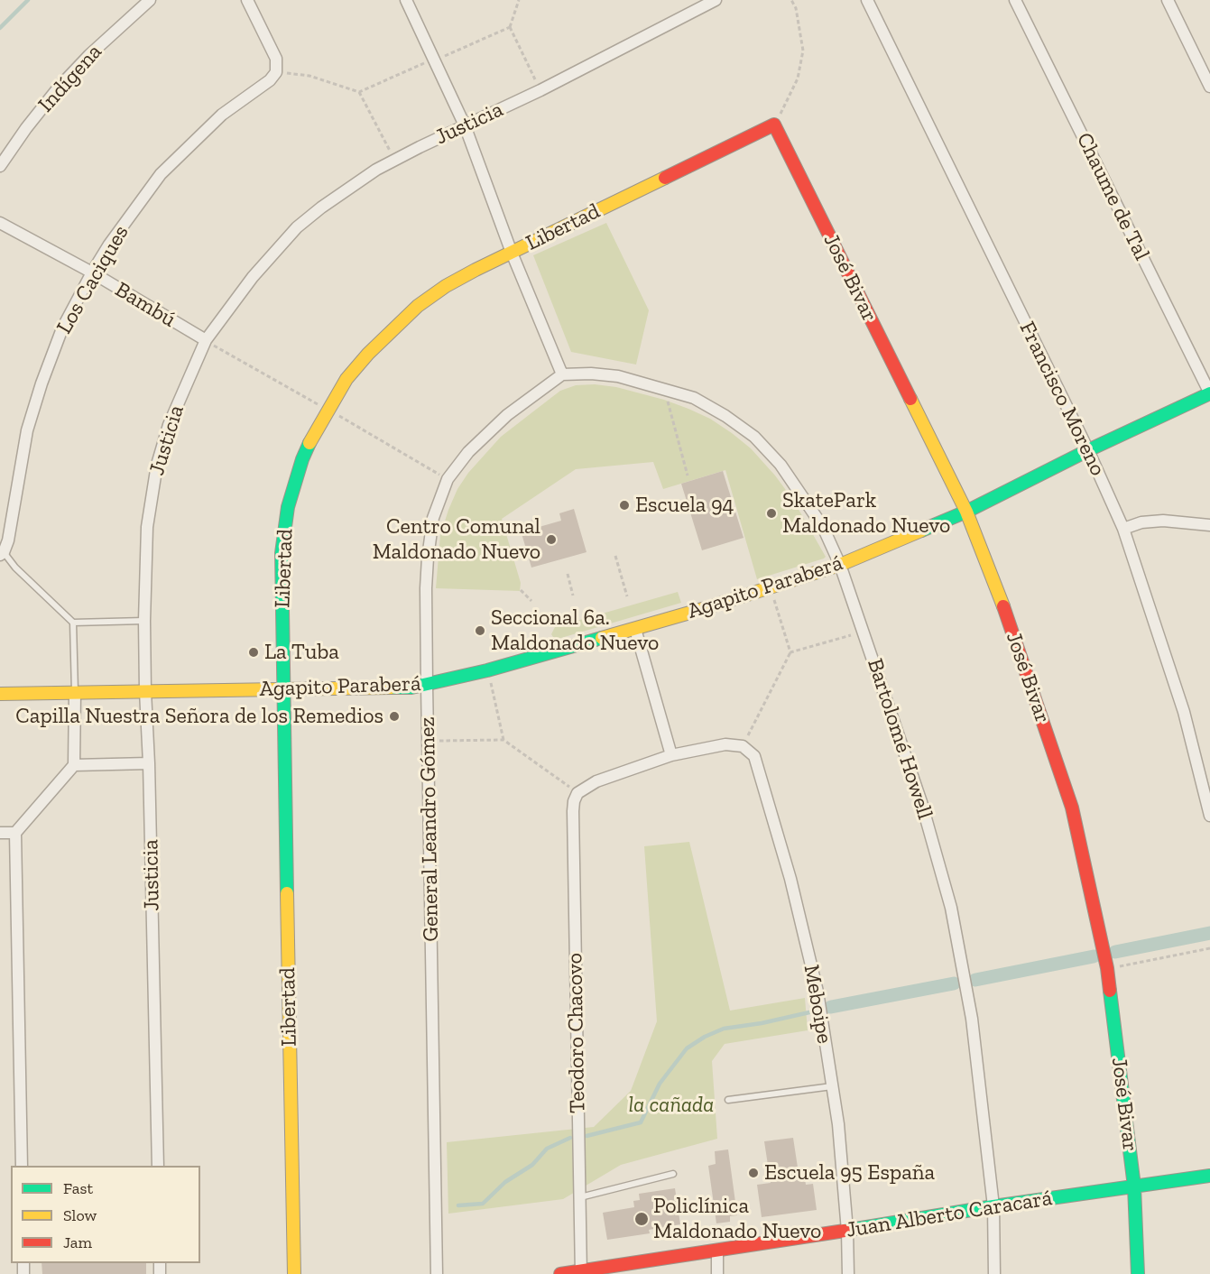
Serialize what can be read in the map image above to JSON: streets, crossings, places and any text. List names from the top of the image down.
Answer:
{
  "streets": {
    "street": [
      "Indígena",
      "Justicia",
      "Chaume de Tal",
      "Libertad",
      "José Bivar",
      "Los Caciques",
      "Bambú",
      "Francisco Moreno",
      "Agapito Paraberá",
      "Bartolomé Howell",
      "General Leandro Gómez",
      "Meboipe",
      "Teodoro Chacovo",
      "Juan Alberto Caracará"
    ]
  },
  "crossings": [
    ["Justicia", "Bambú"],
    ["Justicia", "Agapito Paraberá"],
    ["Chaume de Tal", "Agapito Paraberá"],
    ["Libertad", "José Bivar"],
    ["Libertad", "Agapito Paraberá"],
    ["José Bivar", "Agapito Paraberá"],
    ["José Bivar", "Juan Alberto Caracará"],
    ["Los Caciques", "Bambú"],
    ["Francisco Moreno", "Agapito Paraberá"],
    ["Agapito Paraberá", "Bartolomé Howell"],
    ["Agapito Paraberá", "General Leandro Gómez"],
    ["Bartolomé Howell", "General Leandro Gómez"],
    ["Bartolomé Howell", "Juan Alberto Caracará"],
    ["Meboipe", "Juan Alberto Caracará"],
    ["Teodoro Chacovo", "Juan Alberto Caracará"]
  ],
  "parks": ["la cañada"],
  "places": [
    "Escuela 94",
    "SkatePark Maldonado Nuevo",
    "Centro Comunal Maldonado Nuevo",
    "Seccional 6a. Maldonado Nuevo",
    "La Tuba",
    "Capilla Nuestra Señora de los Remedios",
    "Escuela 95 España",
    "Policlínica Maldonado Nuevo"
  ],
  "legend": ["Fast", "Slow", "Jam"]
}
